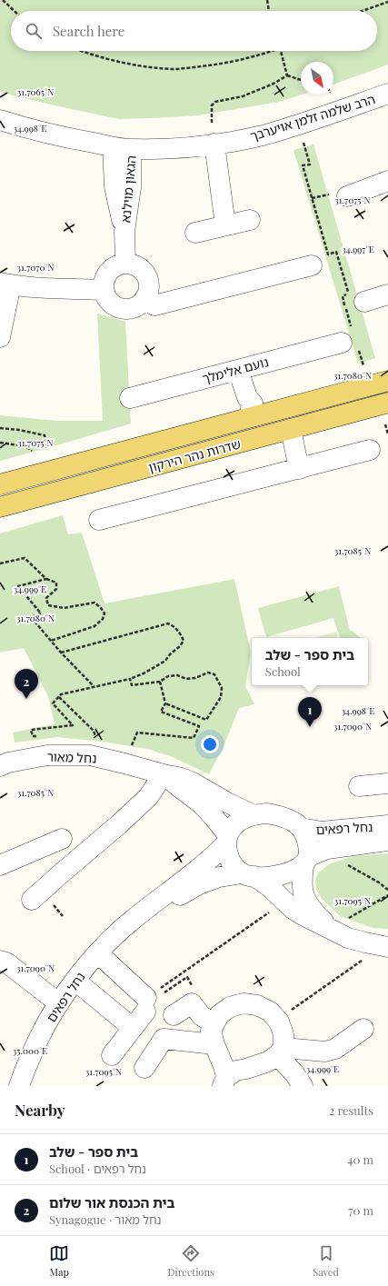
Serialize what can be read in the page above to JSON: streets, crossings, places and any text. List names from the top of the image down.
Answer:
{
  "streets": {
    "main road": ["שדרות נהר הירקון"],
    "street": [
      "הרב שלמה זלמן אויערבך",
      "הגאון מוילנא",
      "נועם אלימלך",
      "נחל מאור",
      "נחל רפאים"
    ]
  },
  "crossings": [
    ["הרב שלמה זלמן אויערבך", "הגאון מוילנא"],
    ["נחל מאור", "נחל רפאים"]
  ],
  "north": "bottom right",
  "page": {
    "search": "Search here",
    "popup": ["בית ספר - שלב", "School"],
    "pins": ["2", "1"],
    "heading": ["Nearby", "2 results"],
    "list": [
      {
        "mark": "1",
        "name": "בית ספר - שלב",
        "note": "School · נחל רפאים",
        "value": "40 m"
      },
      {
        "mark": "2",
        "name": "בית הכנסת אור שלום",
        "note": "Synagogue · נחל מאור",
        "value": "70 m"
      }
    ],
    "nav": ["Map", "Directions", "Saved"]
  },
  "coordinates": [
    "31.7065°N",
    "34.998°E",
    "31.7075°N",
    "34.997°E",
    "31.7070°N",
    "31.7080°N",
    "31.7085°N",
    "34.999°E",
    "31.7090°N",
    "31.7095°N",
    "35.000°E"
  ]
}
